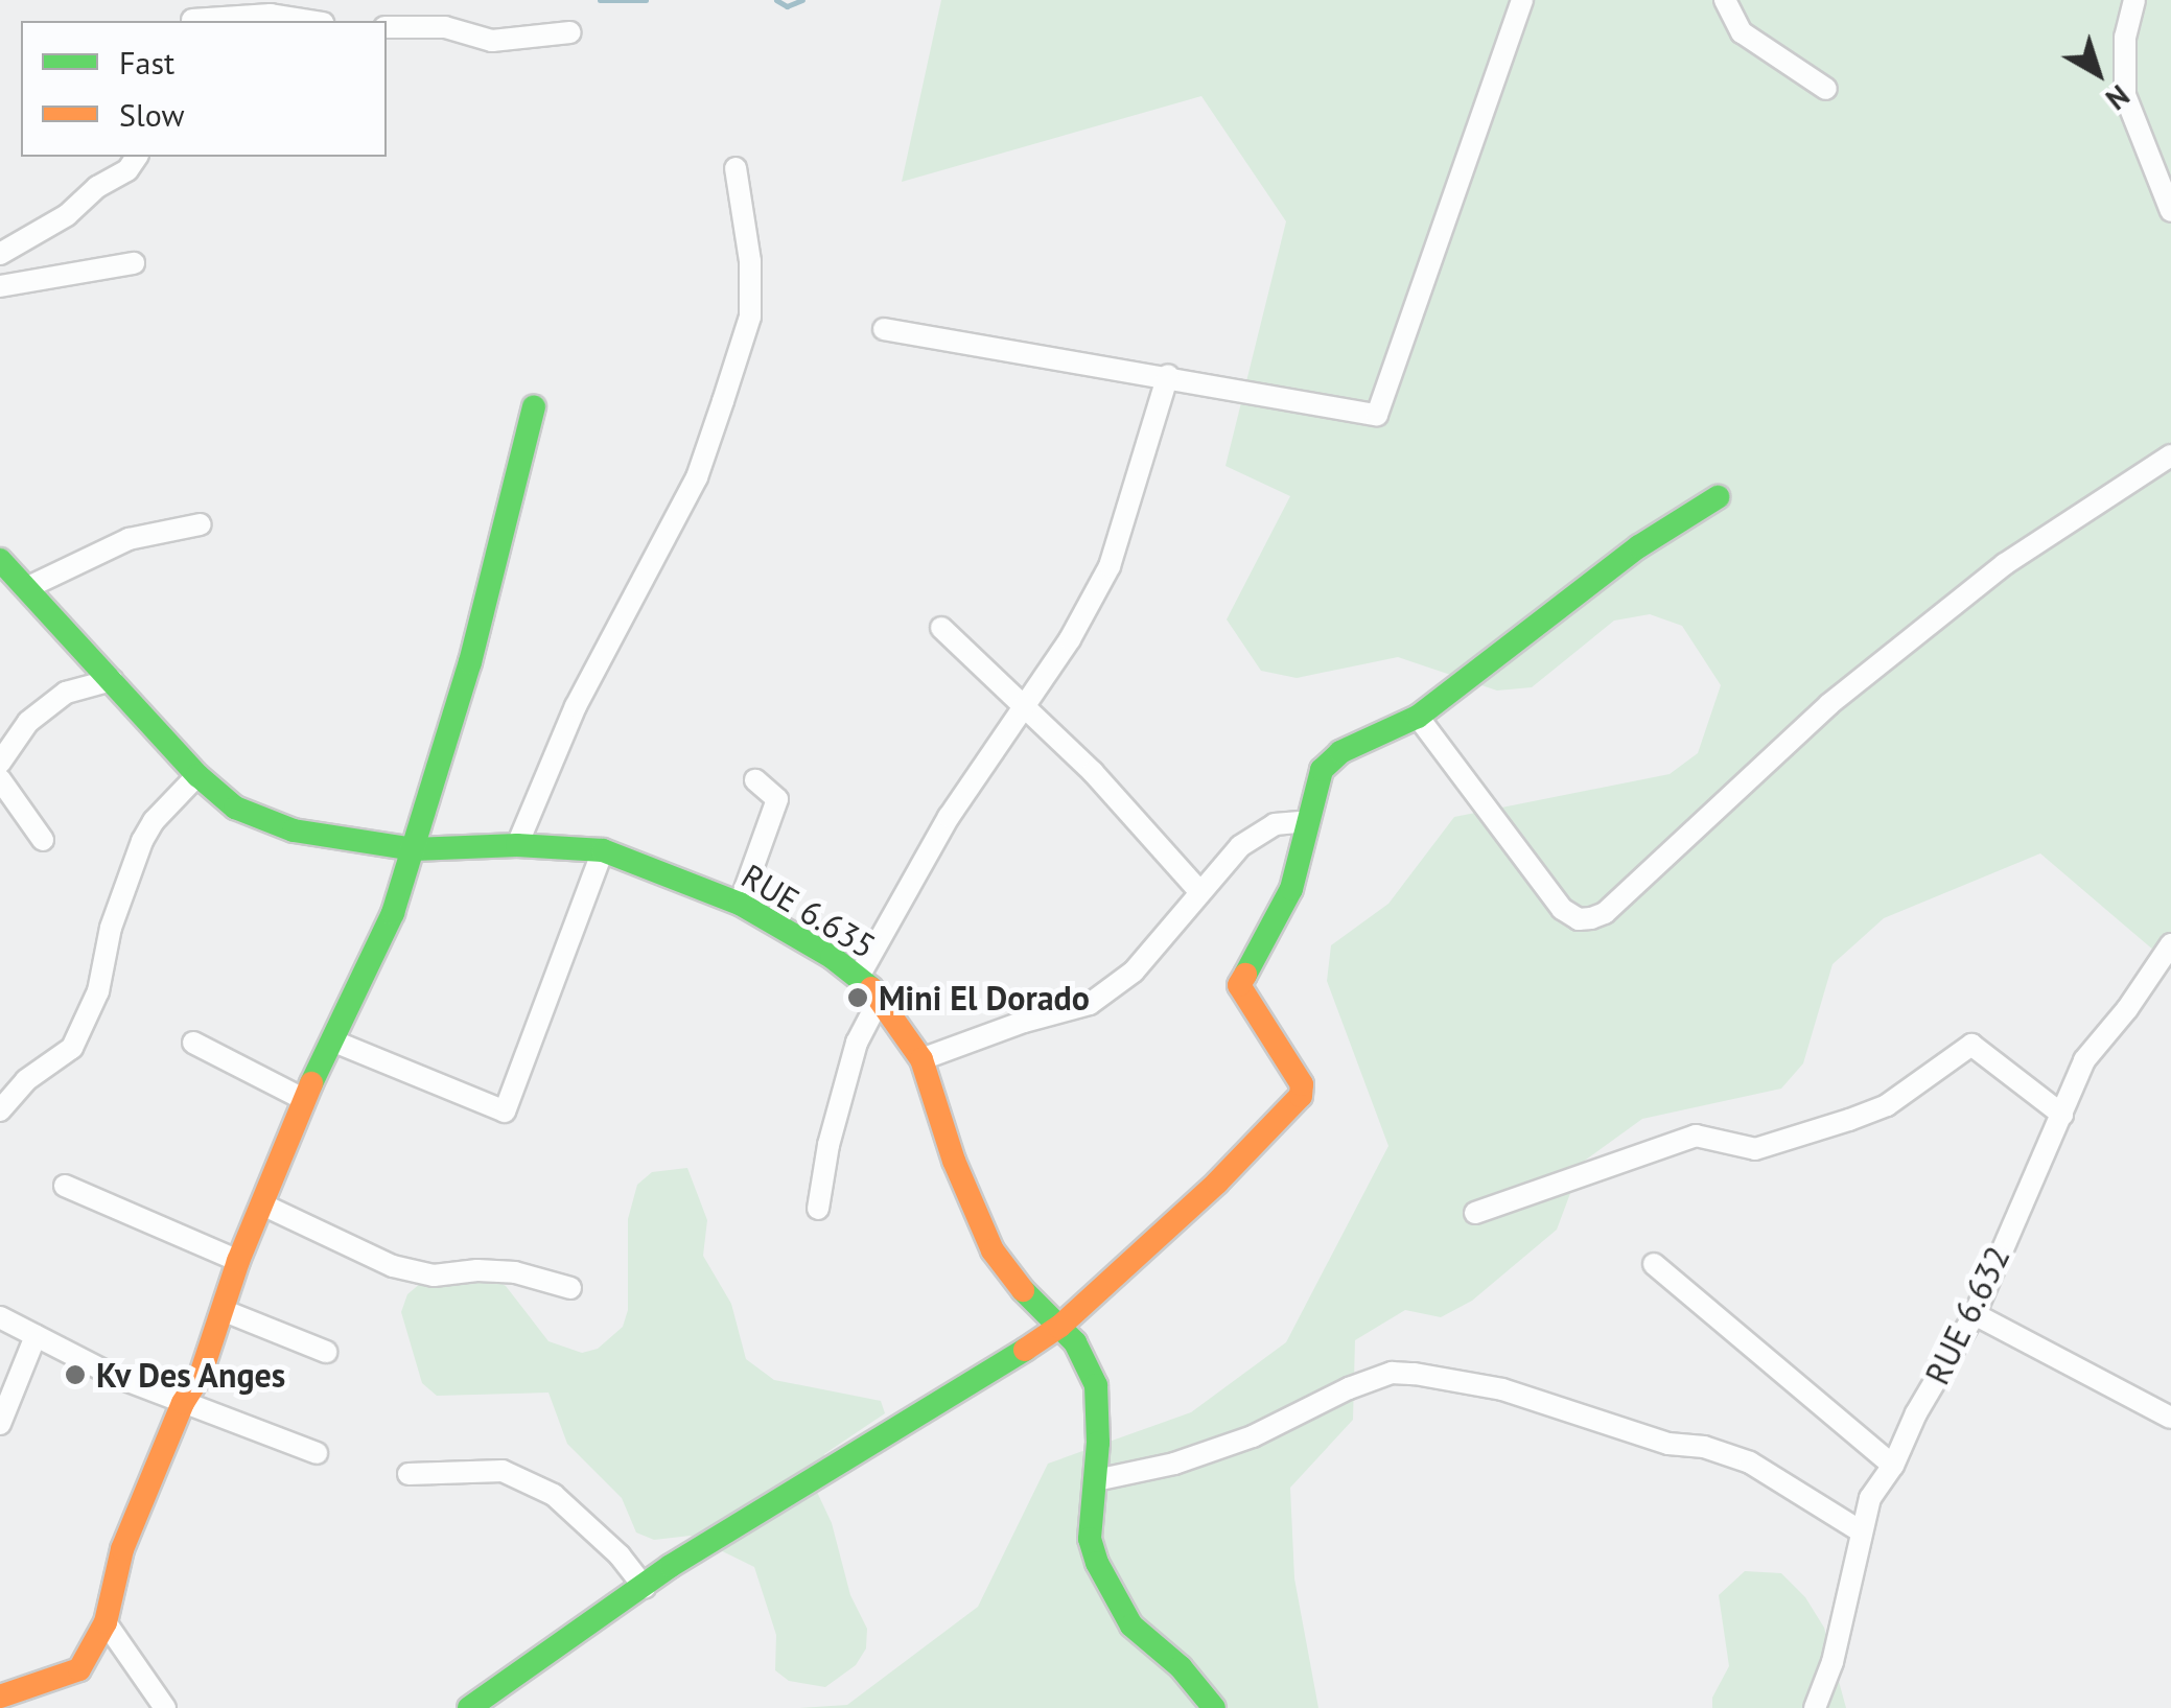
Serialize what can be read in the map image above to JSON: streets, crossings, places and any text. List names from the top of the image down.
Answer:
{
  "streets": {
    "street": ["RUE 6.635", "RUE 6.632"]
  },
  "places": ["Mini El Dorado", "Kv Des Anges"],
  "legend": ["Fast", "Slow"],
  "north": "bottom right"
}
